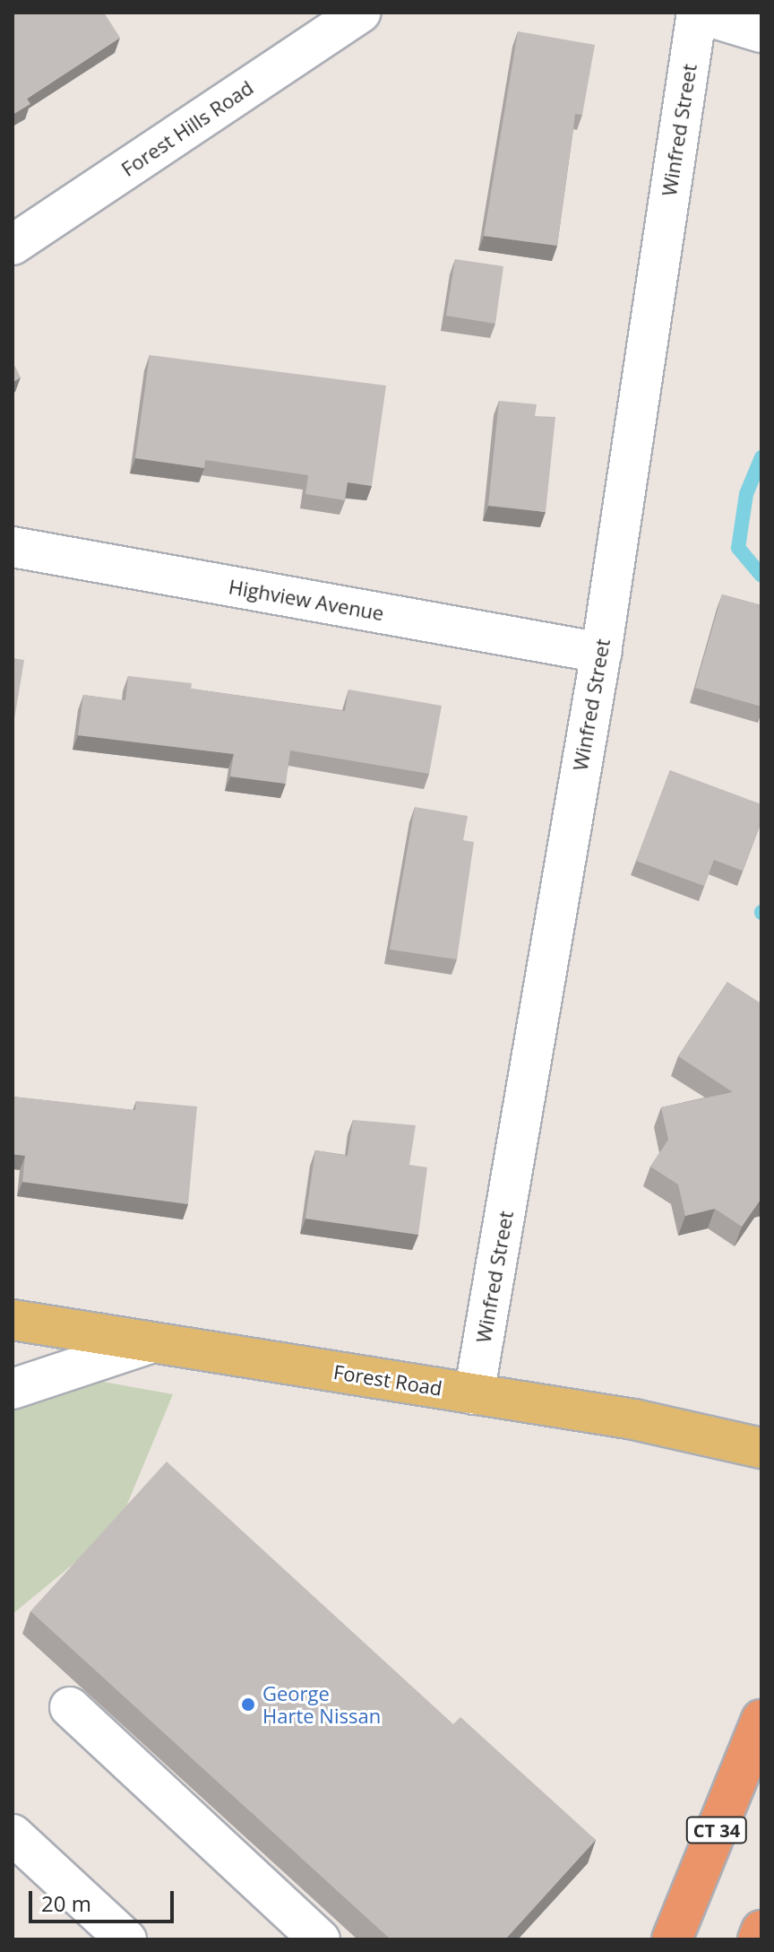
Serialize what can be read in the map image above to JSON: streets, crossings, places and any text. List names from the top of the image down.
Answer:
{
  "streets": {
    "highway": ["CT 34"],
    "main road": ["Forest Road"],
    "street": ["Forest Hills Road", "Winfred Street", "Highview Avenue"]
  },
  "crossings": [
    ["Winfred Street", "Highview Avenue"],
    ["Winfred Street", "Forest Road"]
  ],
  "places": ["George Harte Nissan"],
  "scale_bar": "20 m"
}
